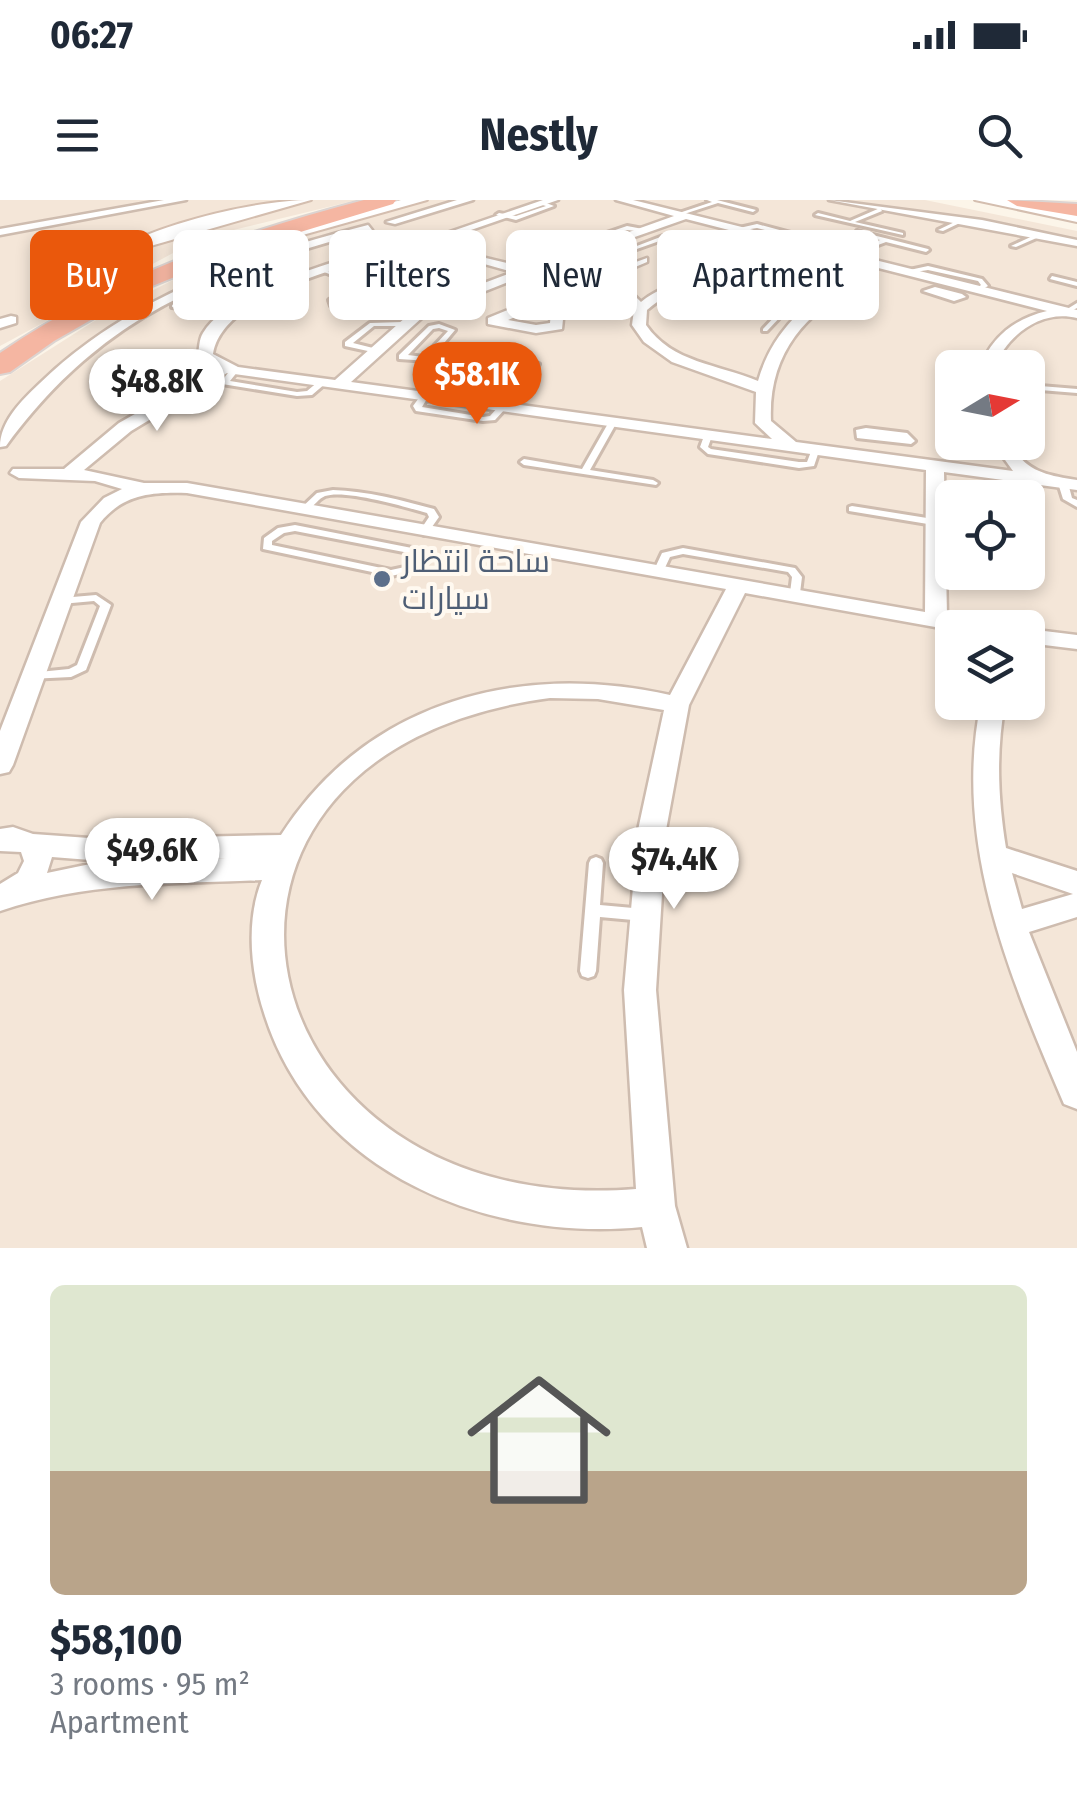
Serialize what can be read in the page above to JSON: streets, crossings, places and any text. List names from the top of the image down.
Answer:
{
  "places": ["ساحة انتظار سيارات"],
  "north": "right",
  "page": {
    "status": "06:27",
    "header": "Nestly",
    "chip": [
      "Buy",
      "Rent",
      "Filters",
      "New",
      "Apartment"
    ],
    "price": [
      "$58.1K",
      "$48.8K",
      "$49.6K",
      "$74.4K"
    ],
    "list": [
      {
        "name": "$58,100",
        "note": "3 rooms · 95 m² · Apartment"
      }
    ]
  }
}
